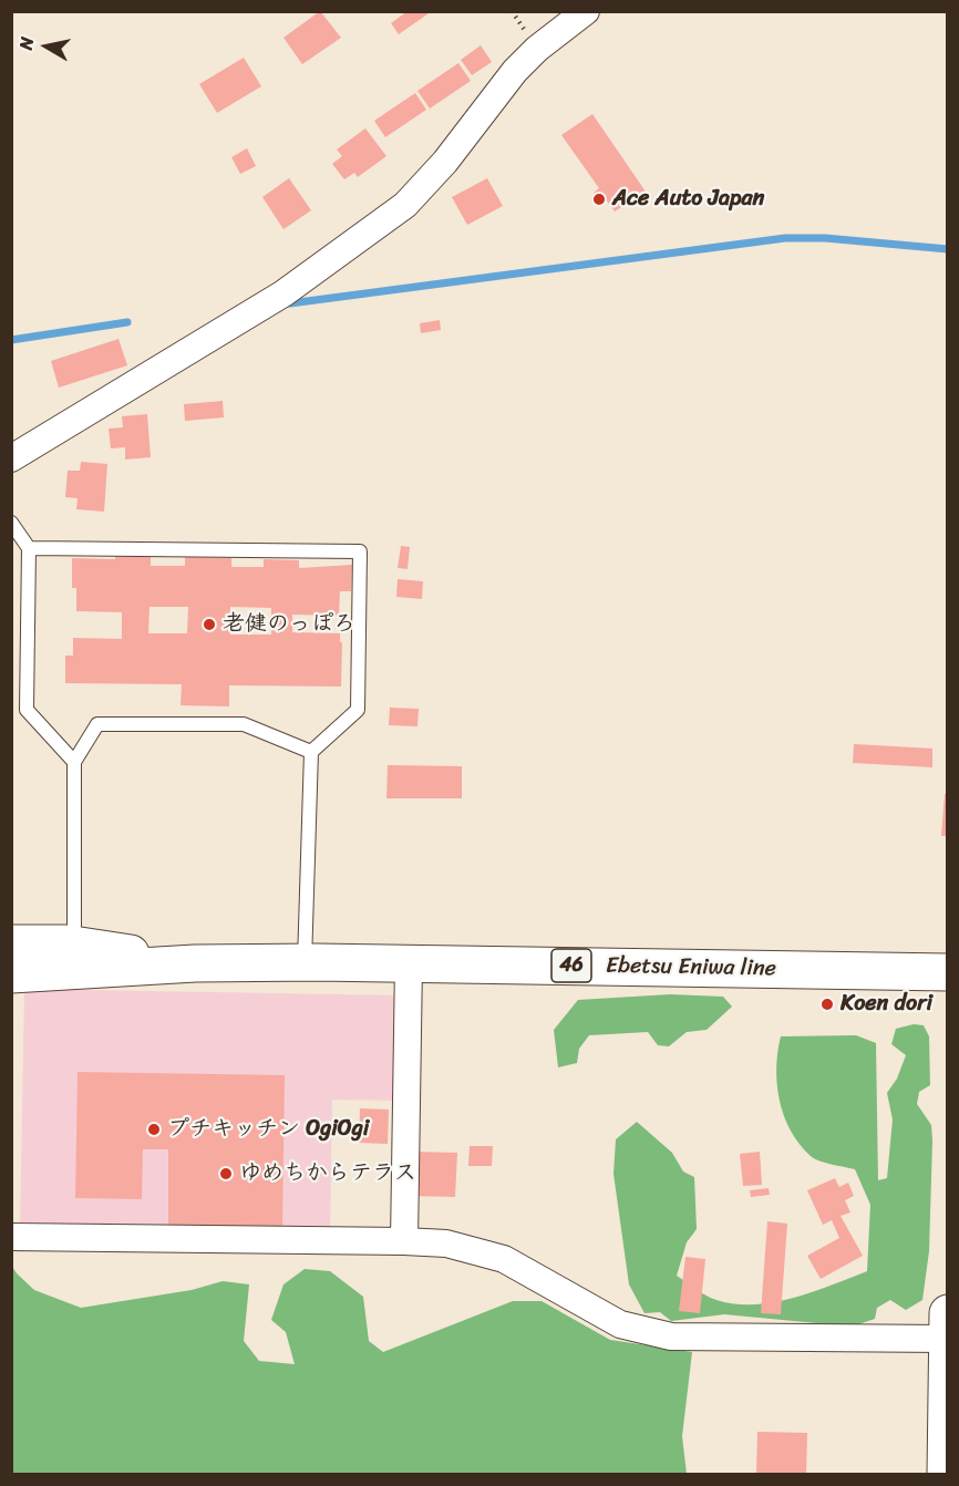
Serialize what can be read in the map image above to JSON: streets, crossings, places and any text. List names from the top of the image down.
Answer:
{
  "streets": {
    "main road": ["46", "Ebetsu Eniwa line"]
  },
  "places": [
    "Ace Auto Japan",
    "老健のっぽろ",
    "Koen dori",
    "プチキッチン OgiOgi",
    "ゆめちからテラス"
  ],
  "north": "left"
}
